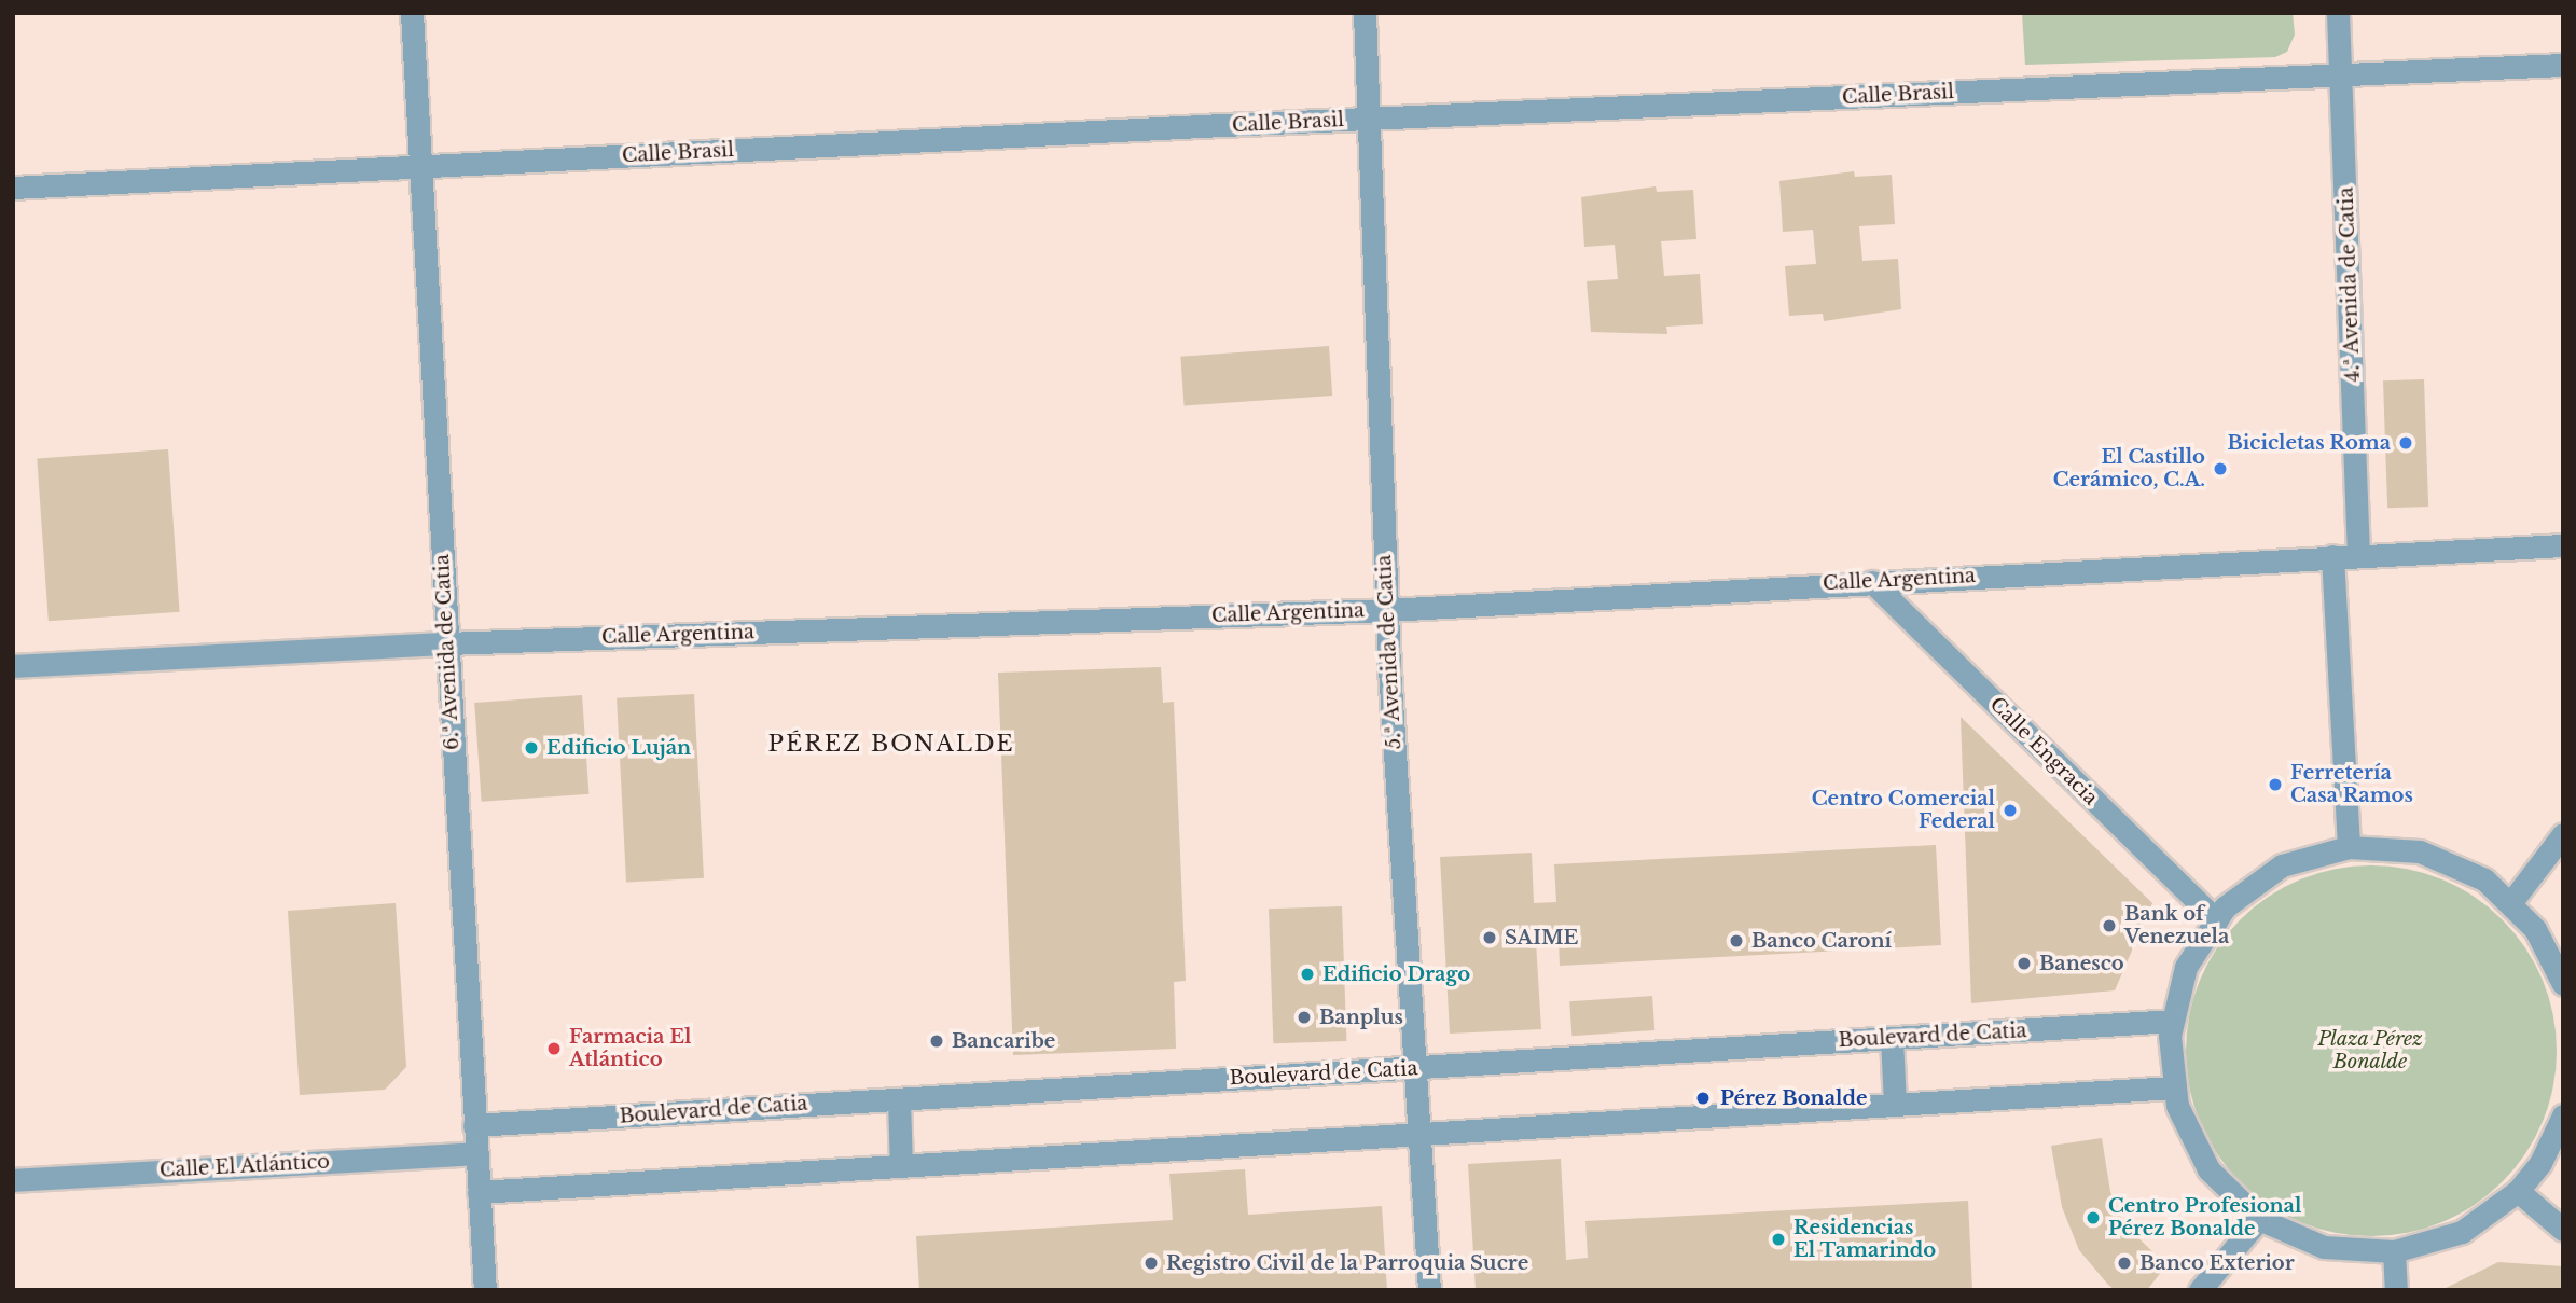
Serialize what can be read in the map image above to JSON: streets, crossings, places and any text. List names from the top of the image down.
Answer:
{
  "streets": {
    "street": [
      "Calle Brasil",
      "4.ª Avenida de Catia",
      "Calle Argentina",
      "6.ª Avenida de Catia",
      "5.ª Avenida de Catia",
      "Calle Engracia",
      "Boulevard de Catia",
      "Calle El Atlántico"
    ]
  },
  "crossings": [
    ["Calle Brasil", "4.ª Avenida de Catia"],
    ["Calle Brasil", "6.ª Avenida de Catia"],
    ["Calle Brasil", "5.ª Avenida de Catia"],
    ["4.ª Avenida de Catia", "Calle Argentina"],
    ["Calle Argentina", "6.ª Avenida de Catia"],
    ["Calle Argentina", "5.ª Avenida de Catia"],
    ["Calle Argentina", "Calle Engracia"],
    ["6.ª Avenida de Catia", "Boulevard de Catia"],
    ["6.ª Avenida de Catia", "Calle El Atlántico"],
    ["5.ª Avenida de Catia", "Boulevard de Catia"]
  ],
  "districts": ["PÉREZ BONALDE"],
  "parks": ["Plaza Pérez Bonalde"],
  "places": [
    "Bicicletas Roma",
    "El Castillo Cerámico, C.A.",
    "Edificio Luján",
    "Ferretería Casa Ramos",
    "Centro Comercial Federal",
    "Bank of Venezuela",
    "SAIME",
    "Banco Caroní",
    "Banesco",
    "Edificio Drago",
    "Banplus",
    "Bancaribe",
    "Farmacia El Atlántico",
    "Pérez Bonalde",
    "Centro Profesional Pérez Bonalde",
    "Residencias El Tamarindo",
    "Registro Civil de la Parroquia Sucre",
    "Banco Exterior"
  ]
}
